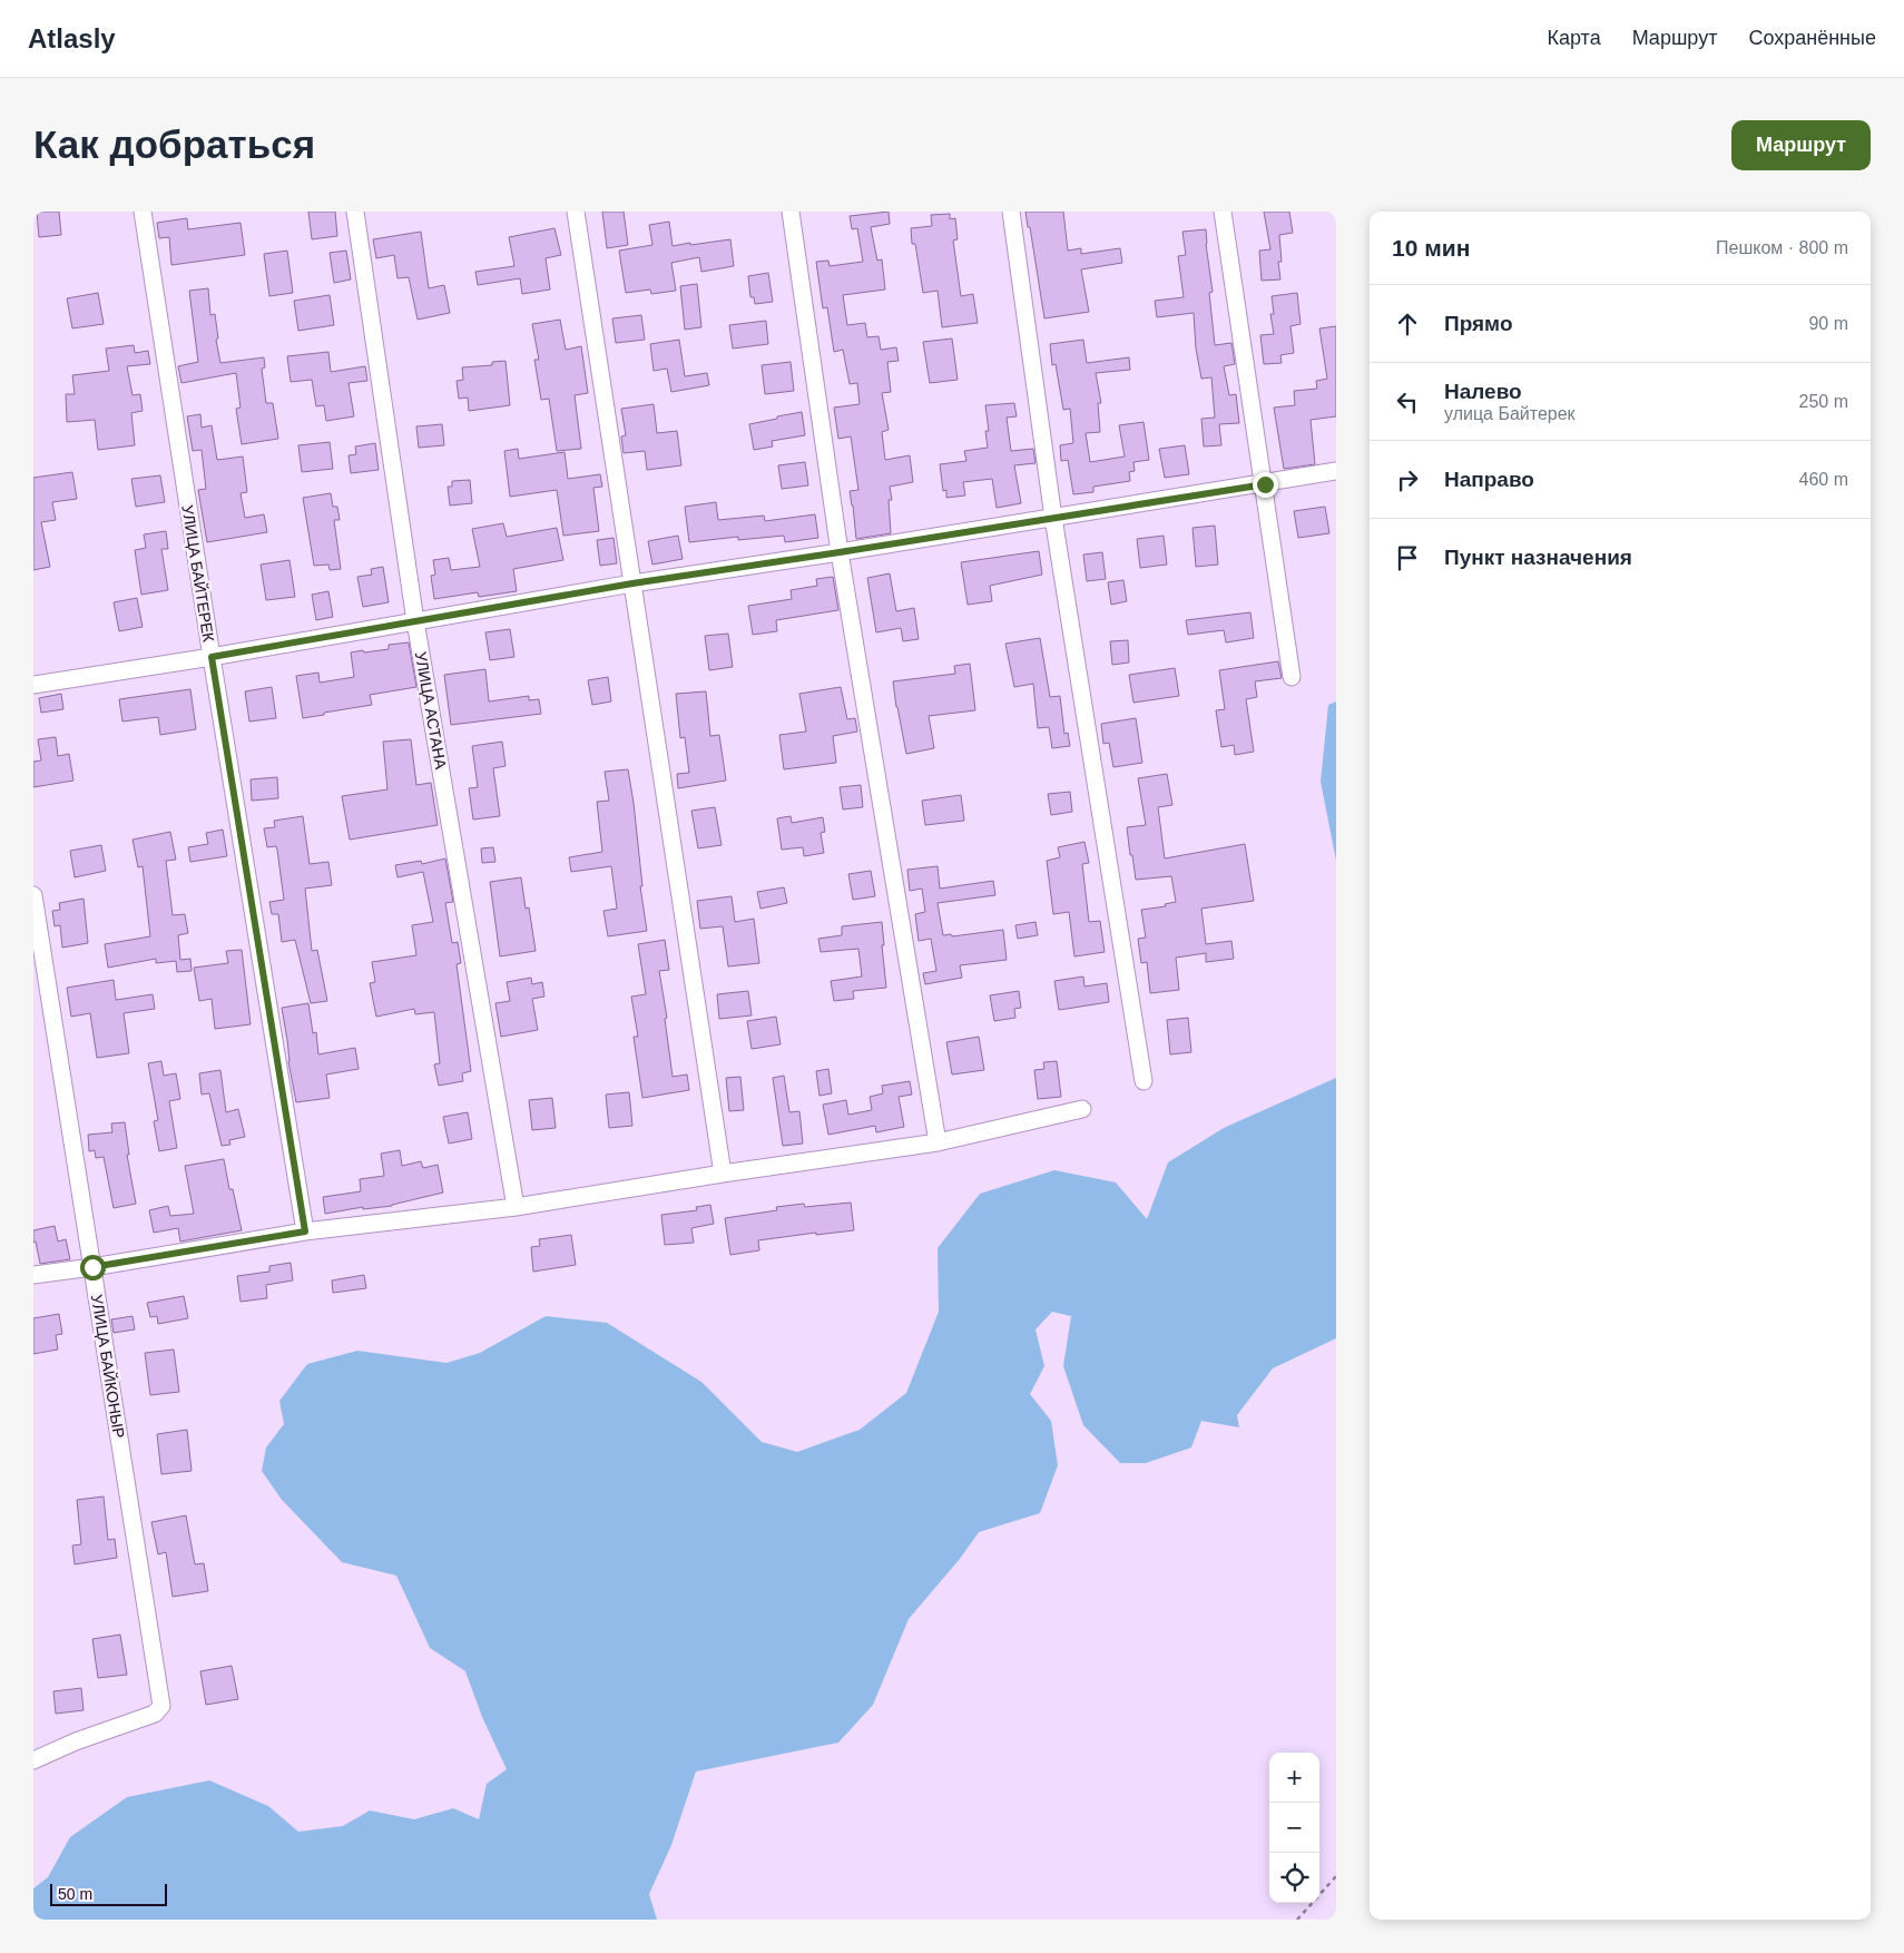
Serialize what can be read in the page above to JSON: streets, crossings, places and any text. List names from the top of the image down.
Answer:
{
  "streets": {
    "street": ["УЛИЦА БАЙТЕРЕК", "УЛИЦА АСТАНА", "УЛИЦА БАЙКОНЫР"]
  },
  "scale_bar": "50 m",
  "page": {
    "header": "Atlasly",
    "nav": ["Карта", "Маршрут", "Сохранённые"],
    "buttons": "Маршрут",
    "title": "Как добраться",
    "heading": ["10 мин", "Пешком · 800 m"],
    "list": [
      ["Прямо", "90 m"],
      ["Налево", "улица Байтерек", "250 m"],
      ["Направо", "460 m"],
      "Пункт назначения"
    ],
    "map_buttons": ["+", "−"],
    "scale": "50 m"
  }
}
